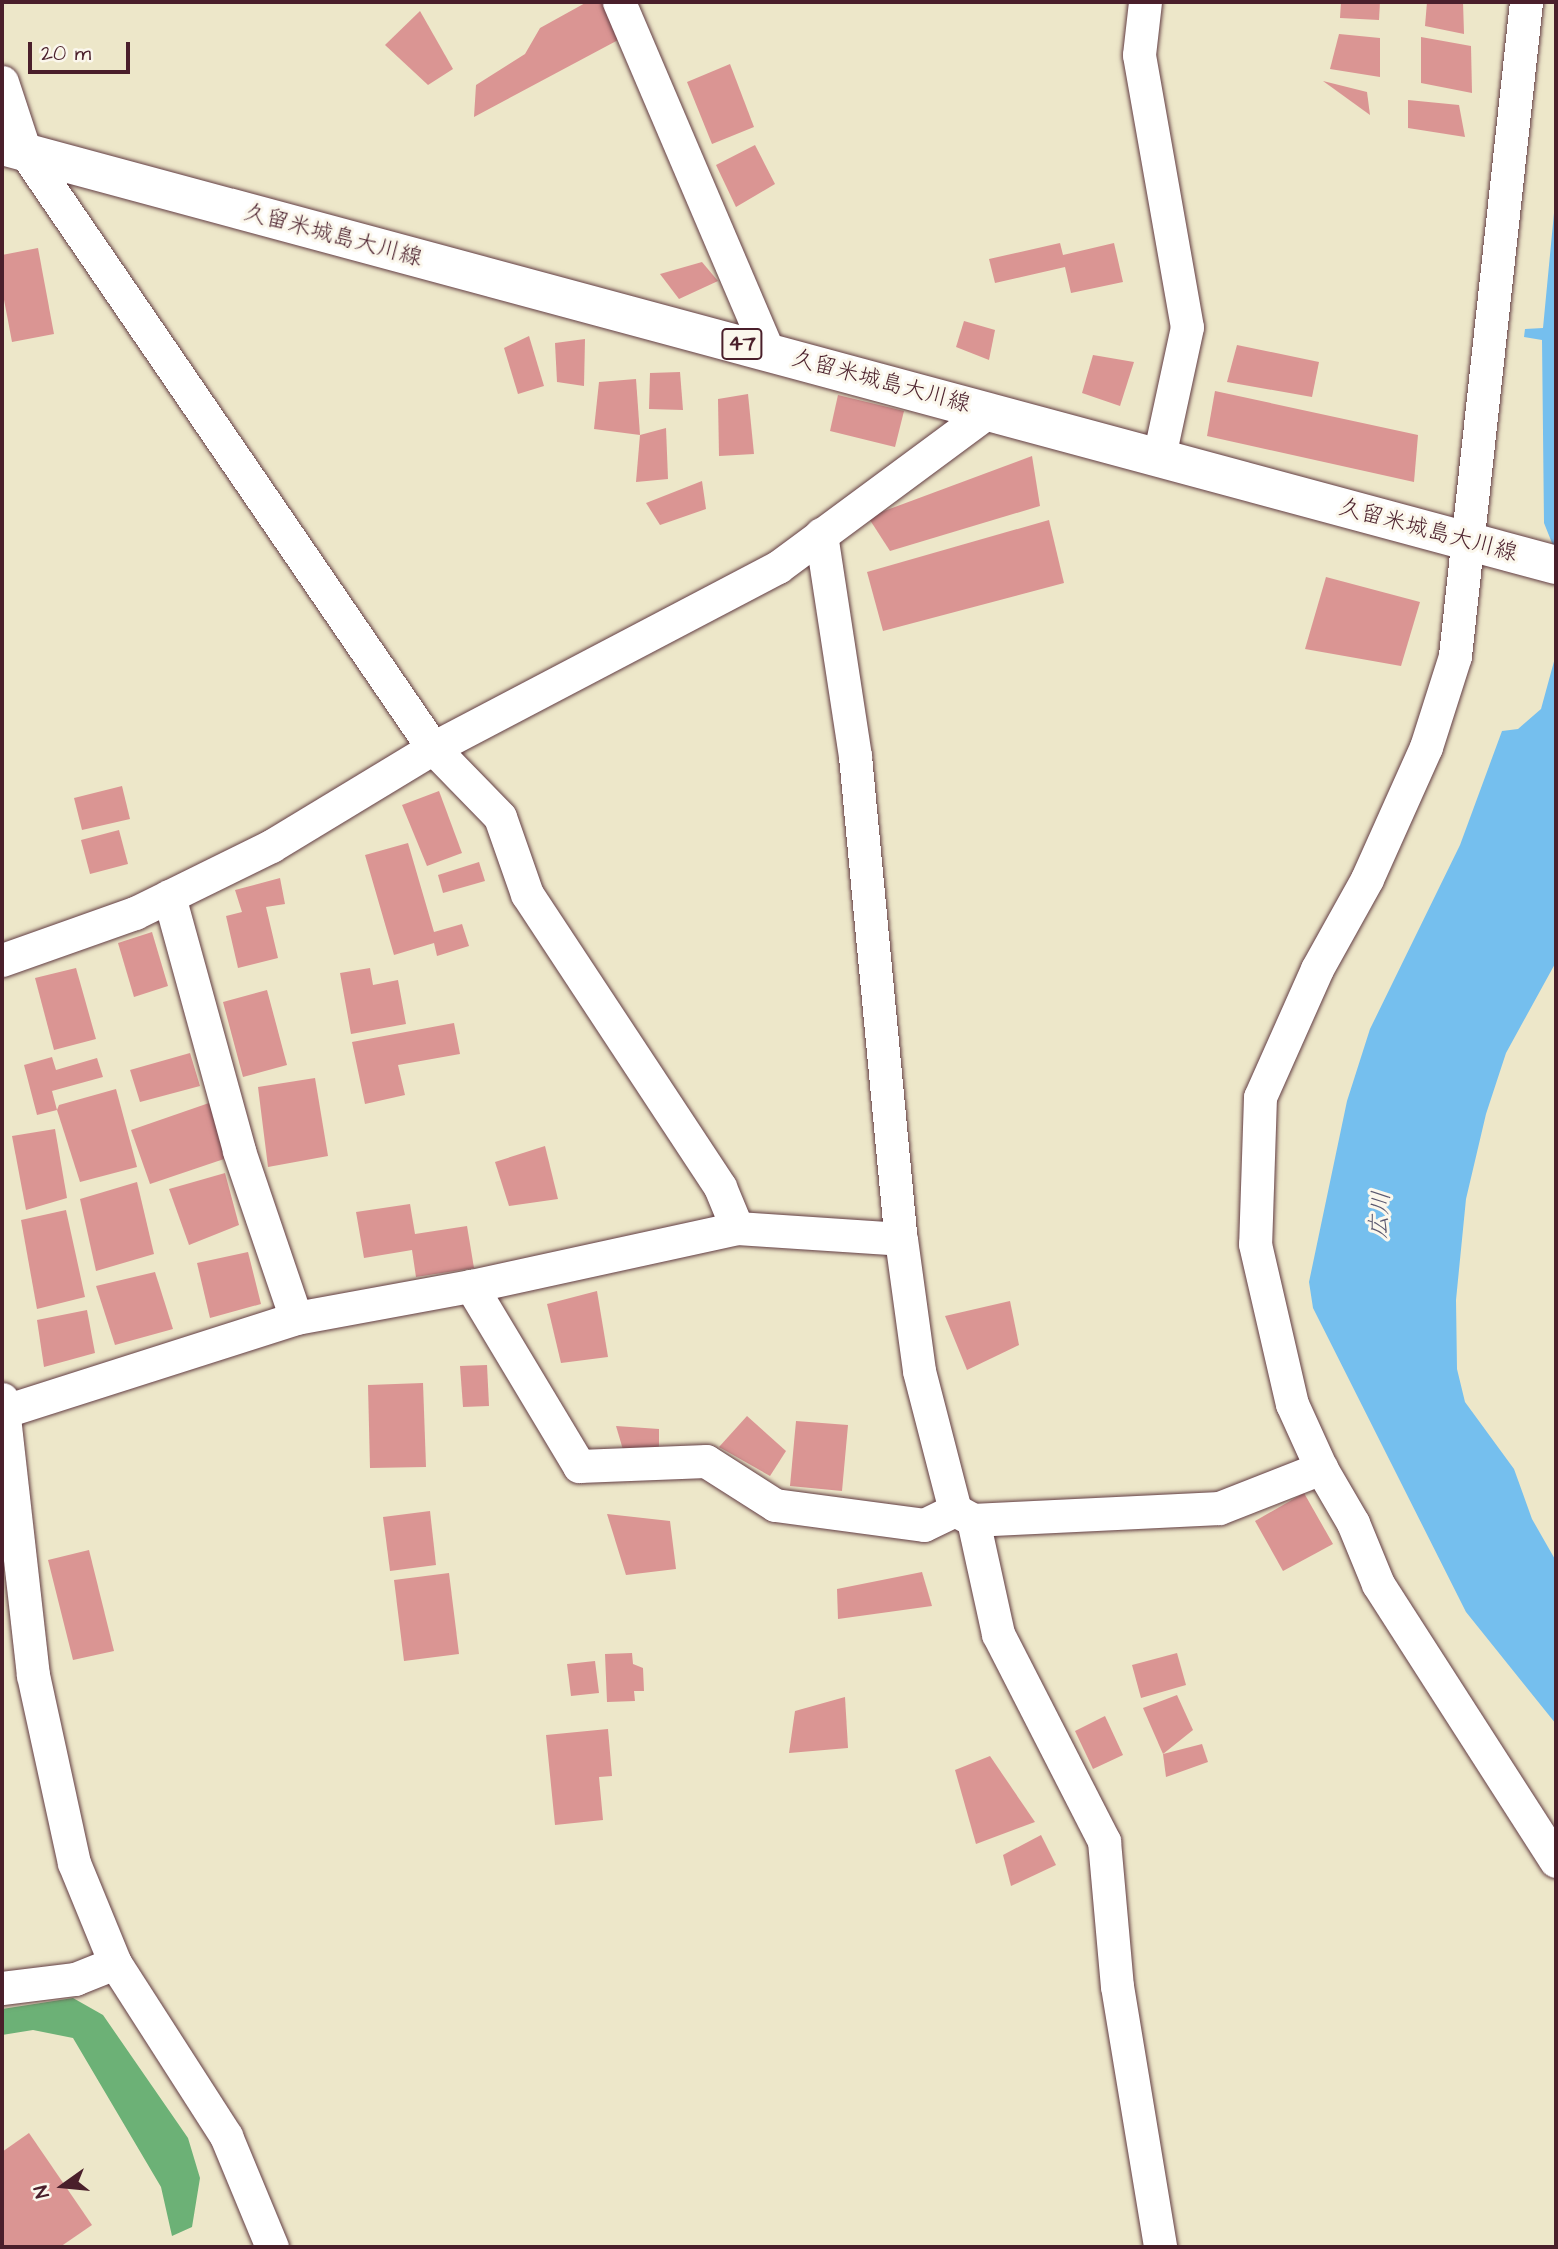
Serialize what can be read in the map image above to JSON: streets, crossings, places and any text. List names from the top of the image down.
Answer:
{
  "streets": {
    "main road": ["久留米城島大川線", "47"]
  },
  "water": ["広川"],
  "scale_bar": "20 m",
  "north": "left"
}
